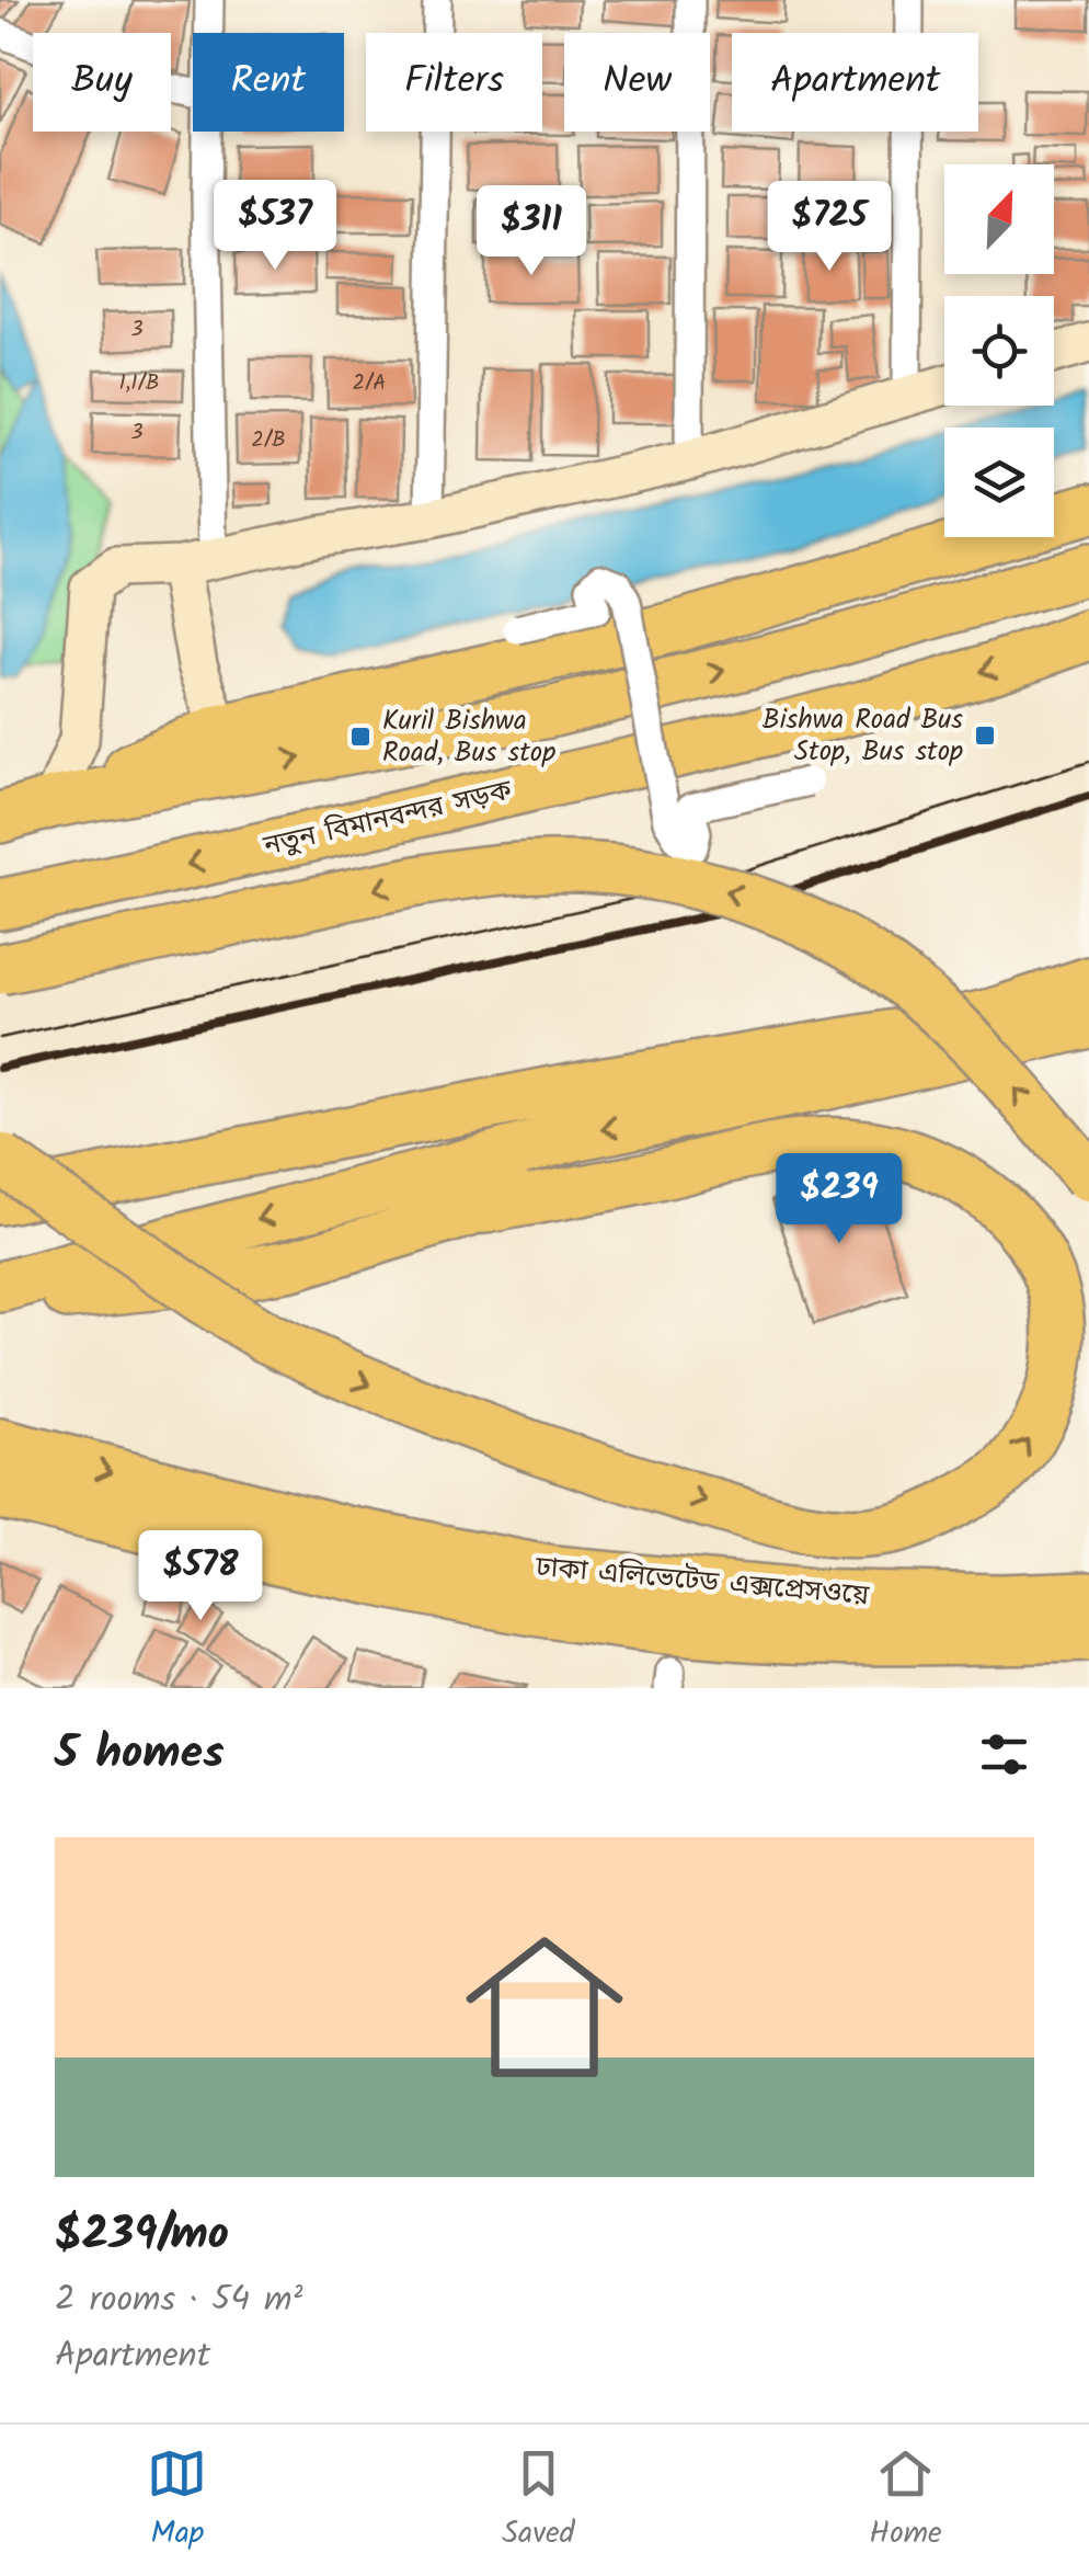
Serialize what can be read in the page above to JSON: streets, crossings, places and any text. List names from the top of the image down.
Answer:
{
  "streets": {
    "highway": ["নতুন বিমানবন্দর সড়ক", "ঢাকা এলিভেটেড এক্সপ্রেসওয়ে"]
  },
  "places": {
    "transit": ["Bishwa Road Bus Stop, Bus stop", "Kuril Bishwa Road, Bus stop"]
  },
  "house_numbers": [
    "3",
    "1,1/B",
    "2/A",
    "3",
    "2/B"
  ],
  "north": "top right",
  "page": {
    "chip": [
      "Buy",
      "Rent",
      "Filters",
      "New",
      "Apartment"
    ],
    "price": [
      "$537",
      "$725",
      "$311",
      "$239",
      "$578"
    ],
    "heading": "5 homes",
    "list": [
      {
        "name": "$239/mo",
        "note": "2 rooms · 54 m² · Apartment"
      }
    ],
    "tabs": ["Map", "Saved", "Home"]
  }
}
